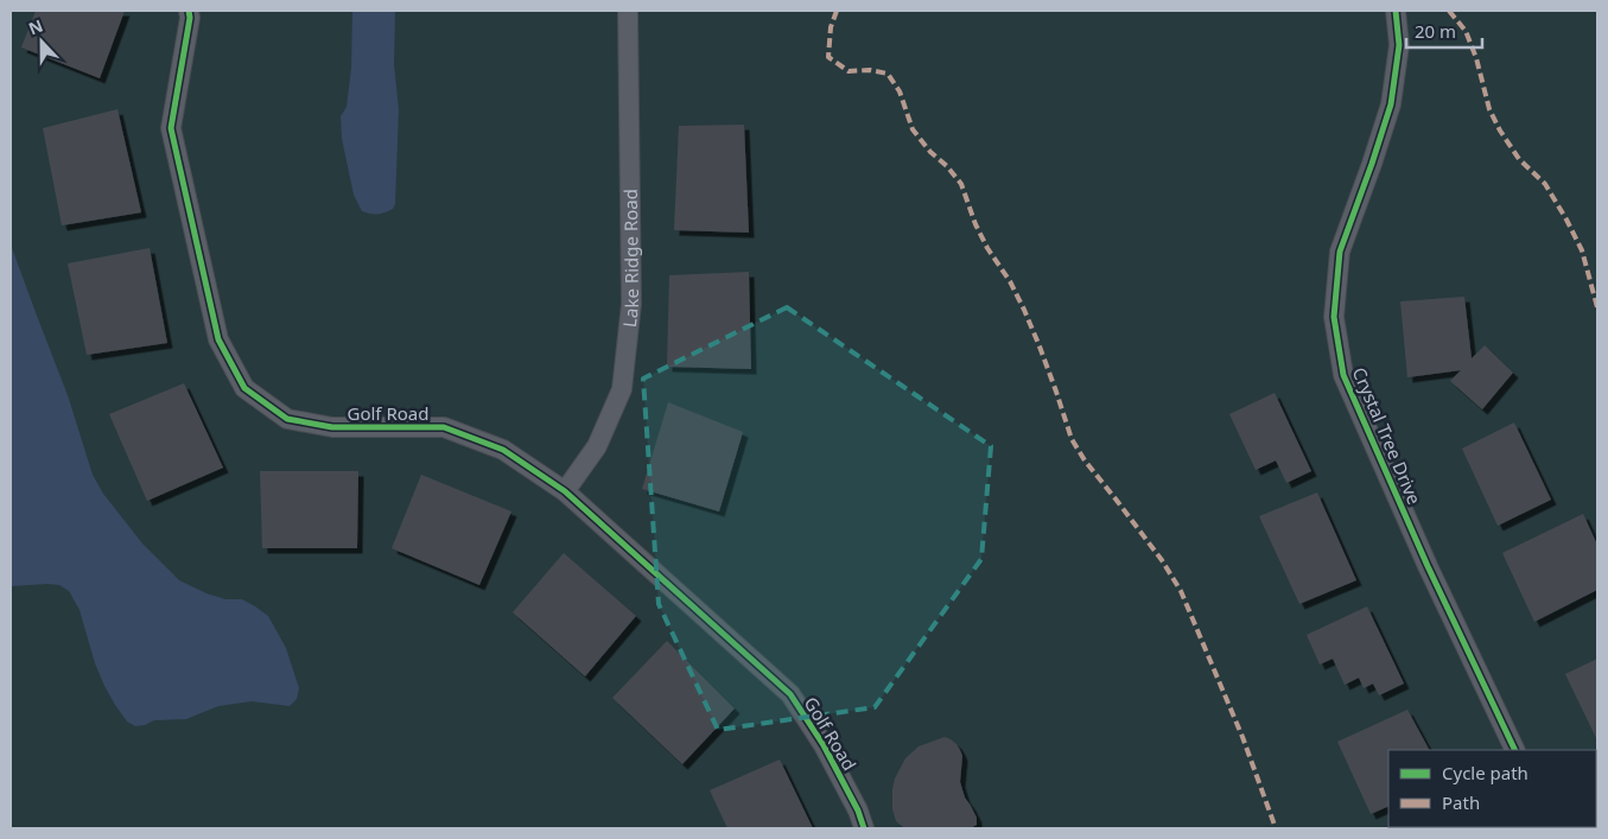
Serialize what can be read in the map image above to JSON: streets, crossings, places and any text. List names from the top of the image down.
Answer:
{
  "streets": {
    "street": ["Lake Ridge Road", "Golf Road", "Crystal Tree Drive"]
  },
  "crossings": [
    ["Lake Ridge Road", "Golf Road"]
  ],
  "legend": ["Cycle path", "Path"],
  "scale_bar": "20 m",
  "north": "top"
}
